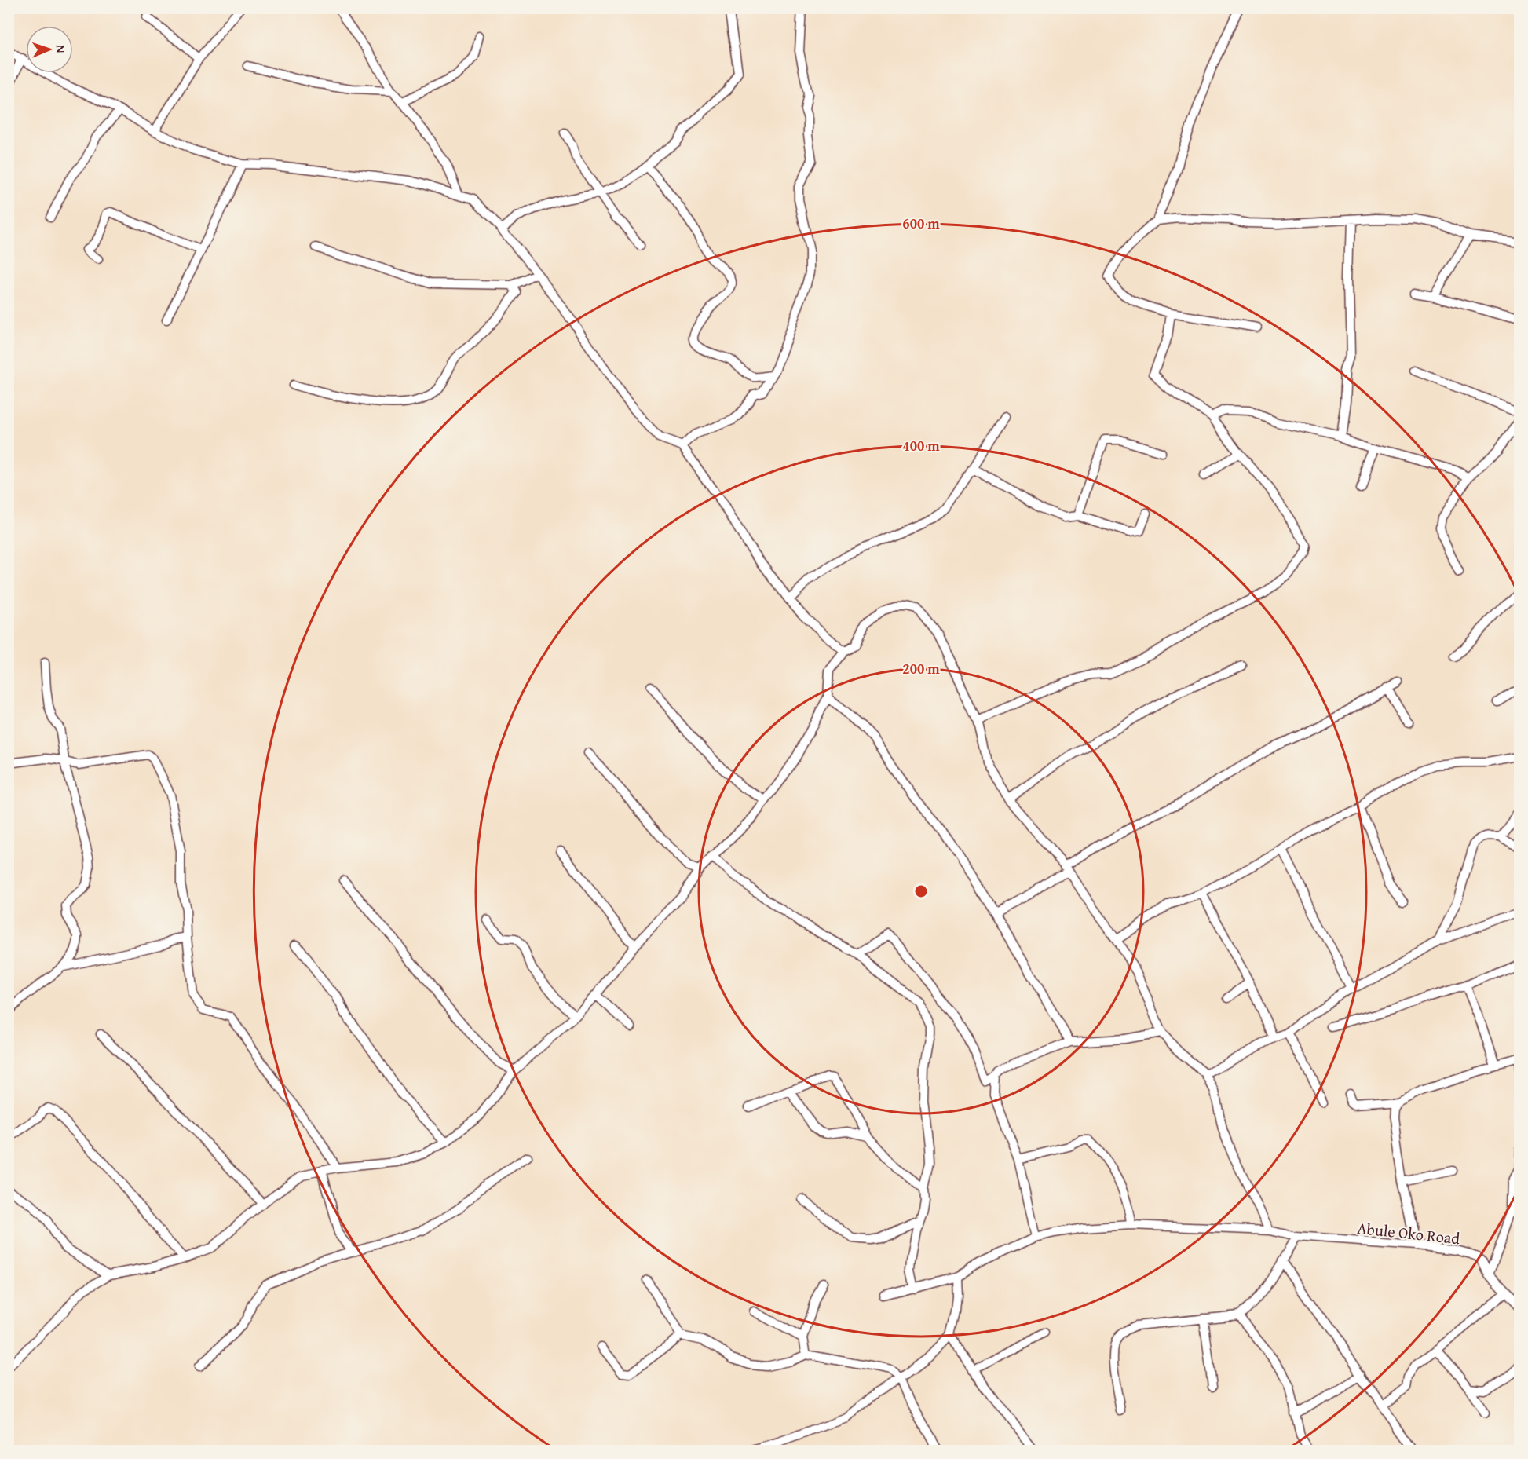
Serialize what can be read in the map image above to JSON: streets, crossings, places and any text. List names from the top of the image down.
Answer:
{
  "streets": {
    "street": ["Abule Oko Road"]
  },
  "north": "right",
  "rings": ["600 m", "400 m", "200 m"]
}
